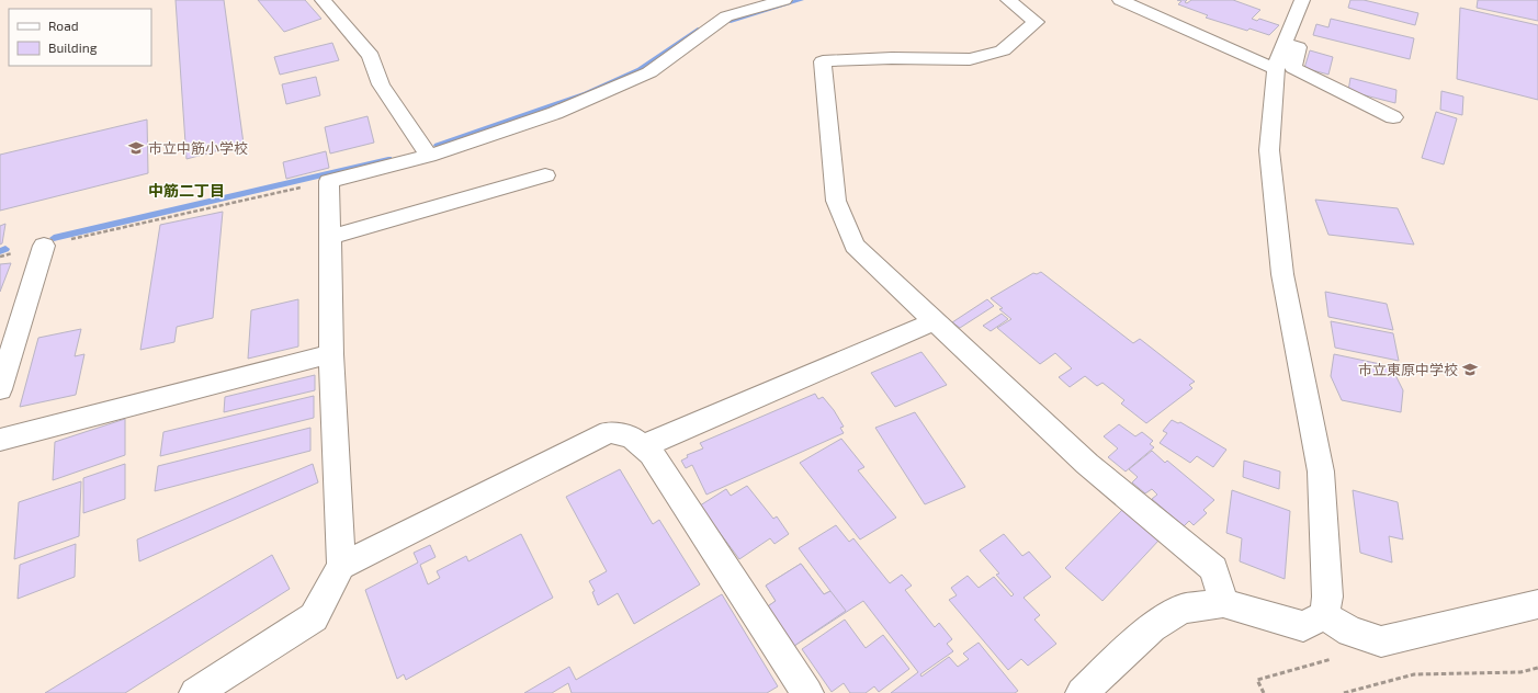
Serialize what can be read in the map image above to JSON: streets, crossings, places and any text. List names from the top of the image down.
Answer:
{
  "districts": ["中筋二丁目"],
  "places": {
    "school or university": ["市立中筋小学校", "市立東原中学校"]
  },
  "legend": ["Road", "Building"]
}
